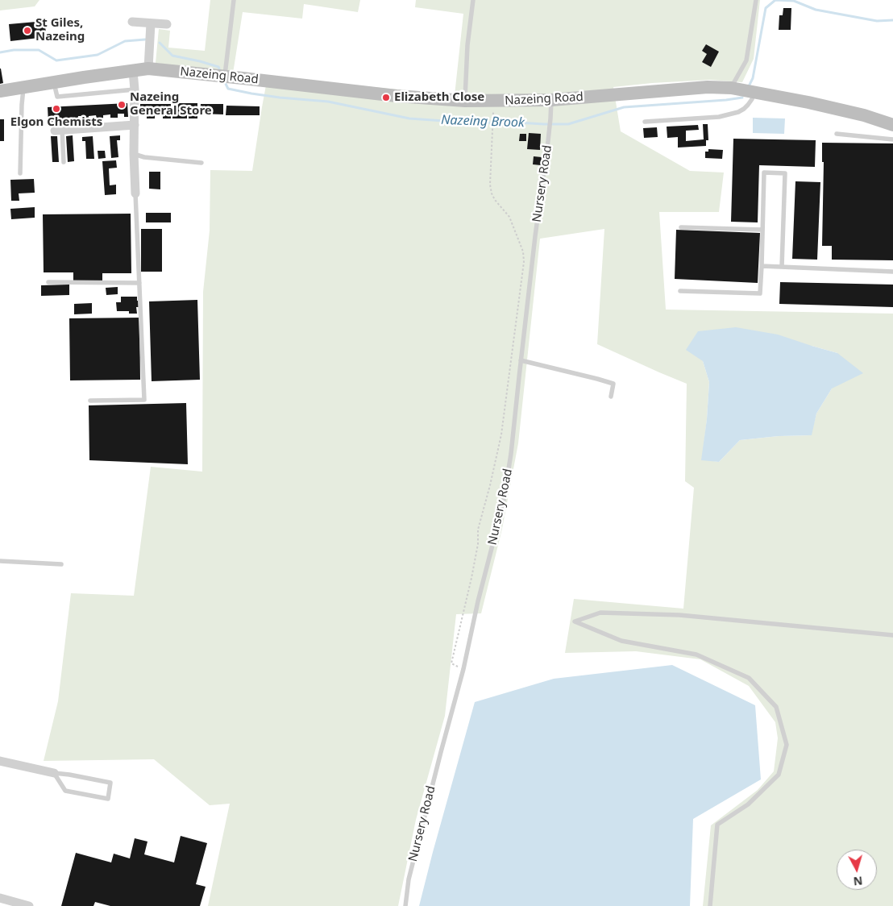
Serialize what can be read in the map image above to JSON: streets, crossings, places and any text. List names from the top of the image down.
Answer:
{
  "streets": {
    "main road": ["Nazeing Road"],
    "lane": ["Nursery Road"]
  },
  "crossings": [
    ["Nazeing Road", "Nursery Road"]
  ],
  "water": ["Nazeing Brook"],
  "places": [
    "St Giles, Nazeing",
    "Elizabeth Close",
    "Nazeing General Store",
    "Elgon Chemists"
  ],
  "north": "bottom"
}
